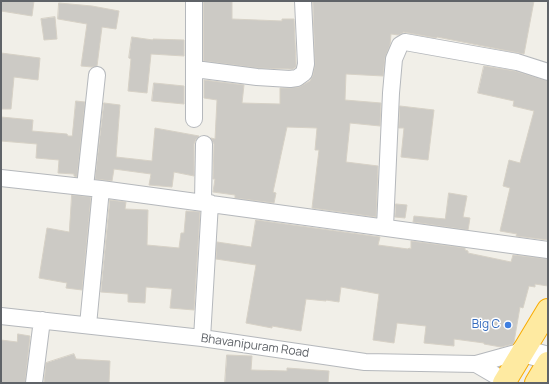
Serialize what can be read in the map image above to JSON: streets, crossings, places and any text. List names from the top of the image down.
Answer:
{
  "streets": {
    "street": ["Bhavanipuram Road"]
  },
  "places": ["Big C"]
}
